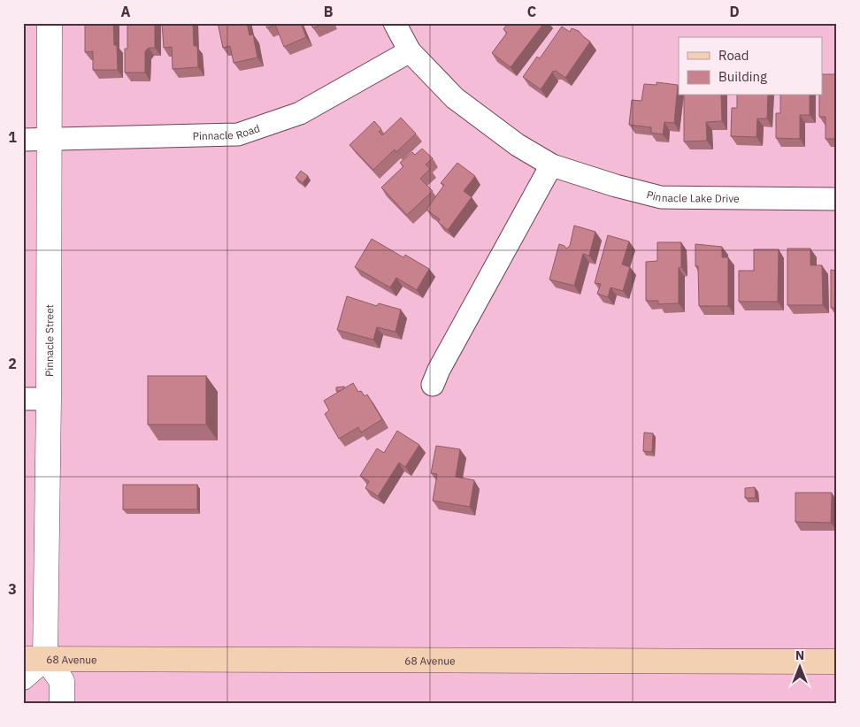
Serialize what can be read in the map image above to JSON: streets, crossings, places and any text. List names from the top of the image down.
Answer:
{
  "streets": {
    "main road": ["68 Avenue"],
    "street": ["Pinnacle Road", "Pinnacle Lake Drive", "Pinnacle Street"]
  },
  "crossings": [
    ["Pinnacle Road", "Pinnacle Lake Drive"],
    ["Pinnacle Road", "Pinnacle Street"],
    ["Pinnacle Street", "68 Avenue"]
  ],
  "legend": ["Road", "Building"],
  "north": "top",
  "grid": {
    "columns": [
      "A",
      "B",
      "C",
      "D"
    ],
    "rows": ["1", "2", "3"]
  }
}
